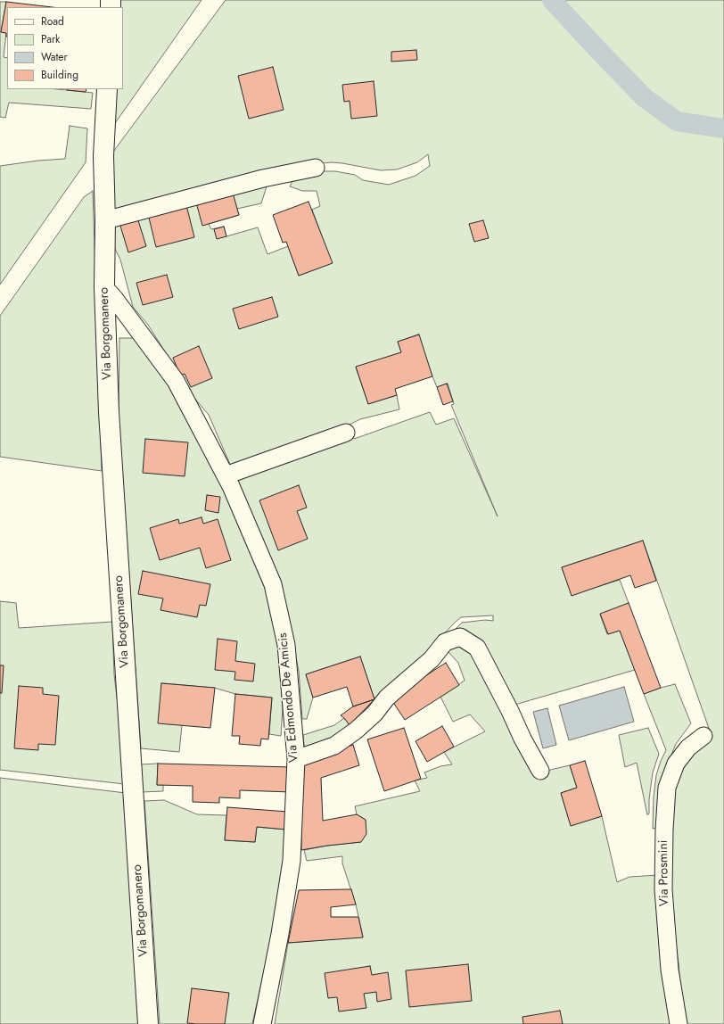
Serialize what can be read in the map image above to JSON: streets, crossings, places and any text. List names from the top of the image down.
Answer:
{
  "streets": {
    "main road": ["Via Borgomanero"],
    "street": ["Via Edmondo De Amicis", "Via Prosmini"]
  },
  "crossings": [
    ["Via Borgomanero", "Via Edmondo De Amicis"]
  ],
  "legend": [
    "Road",
    "Park",
    "Water",
    "Building"
  ]
}
